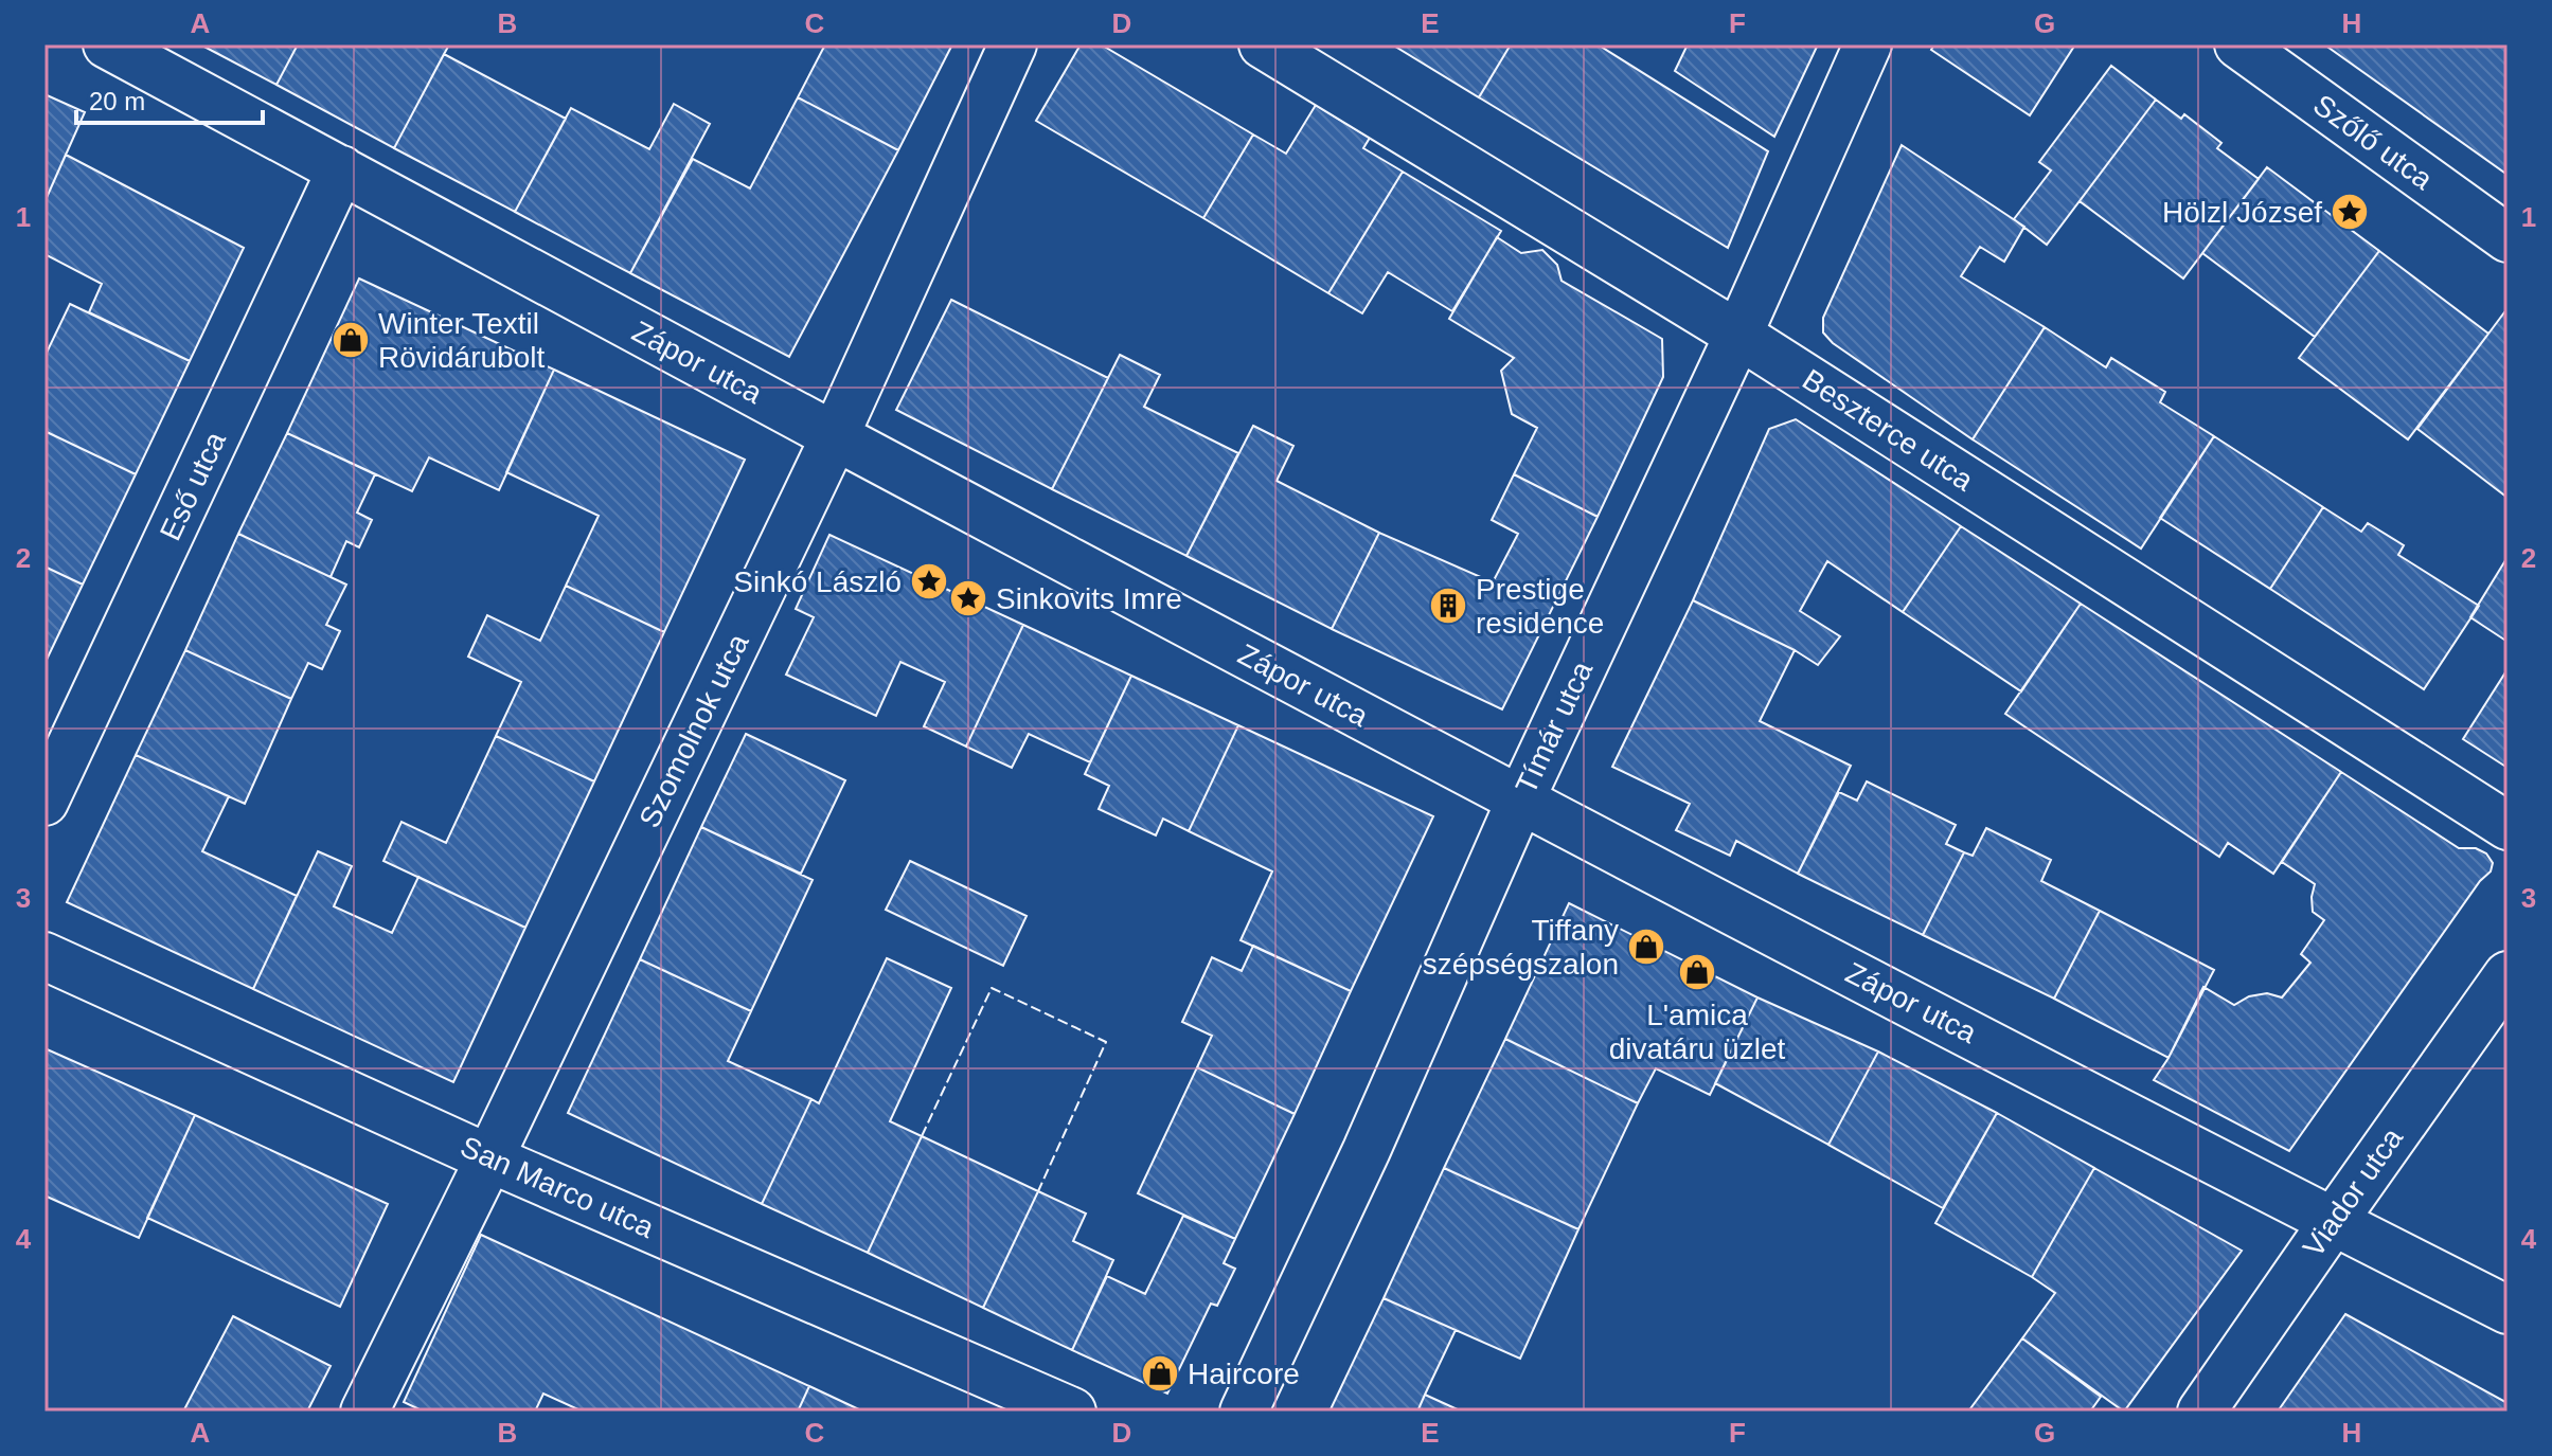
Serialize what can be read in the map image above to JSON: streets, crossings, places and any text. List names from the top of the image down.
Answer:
{
  "streets": {
    "street": [
      "Szőlő utca",
      "Zápor utca",
      "Beszterce utca",
      "Eső utca",
      "Tímár utca",
      "Szomolnok utca",
      "San Marco utca",
      "Viador utca"
    ]
  },
  "crossings": [
    ["Zápor utca", "Eső utca"],
    ["Zápor utca", "Tímár utca"],
    ["Zápor utca", "Szomolnok utca"],
    ["Zápor utca", "Viador utca"],
    ["Beszterce utca", "Tímár utca"],
    ["Szomolnok utca", "San Marco utca"]
  ],
  "places": {
    "place": ["Hölzl József", "Sinkó László", "Sinkovits Imre"],
    "shop": [
      "Winter Textil Rövidárubolt",
      "Tiffany szépségszalon",
      "L'amica divatáru üzlet",
      "Haircore"
    ],
    "building": ["Prestige residence"]
  },
  "scale_bar": "20 m",
  "grid": {
    "columns": [
      "A",
      "B",
      "C",
      "D",
      "E",
      "F",
      "G",
      "H"
    ],
    "rows": [
      "1",
      "2",
      "3",
      "4"
    ]
  }
}
